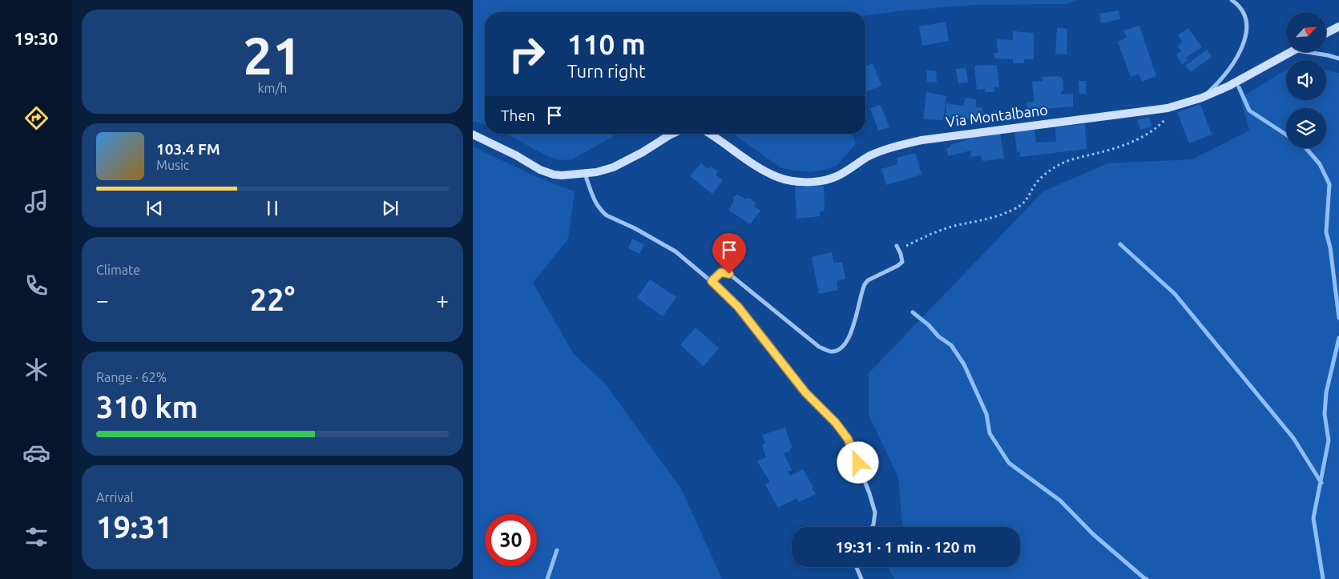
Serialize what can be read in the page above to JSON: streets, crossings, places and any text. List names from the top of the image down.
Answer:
{
  "streets": {
    "street": ["Via Montalbano"]
  },
  "north": "top right",
  "page": {
    "tabs": "19:30",
    "tile": [
      ["21", "km/h"],
      "Climate",
      ["Range · 62%", "310 km"],
      ["Arrival", "19:31"]
    ],
    "turn": ["110 m", "Turn right"],
    "then": "Then",
    "song": ["103.4 FM", "Music"],
    "heat": ["−", "22°", "+"],
    "limit": "30",
    "trip": "19:31 · 1 min · 120 m"
  }
}
